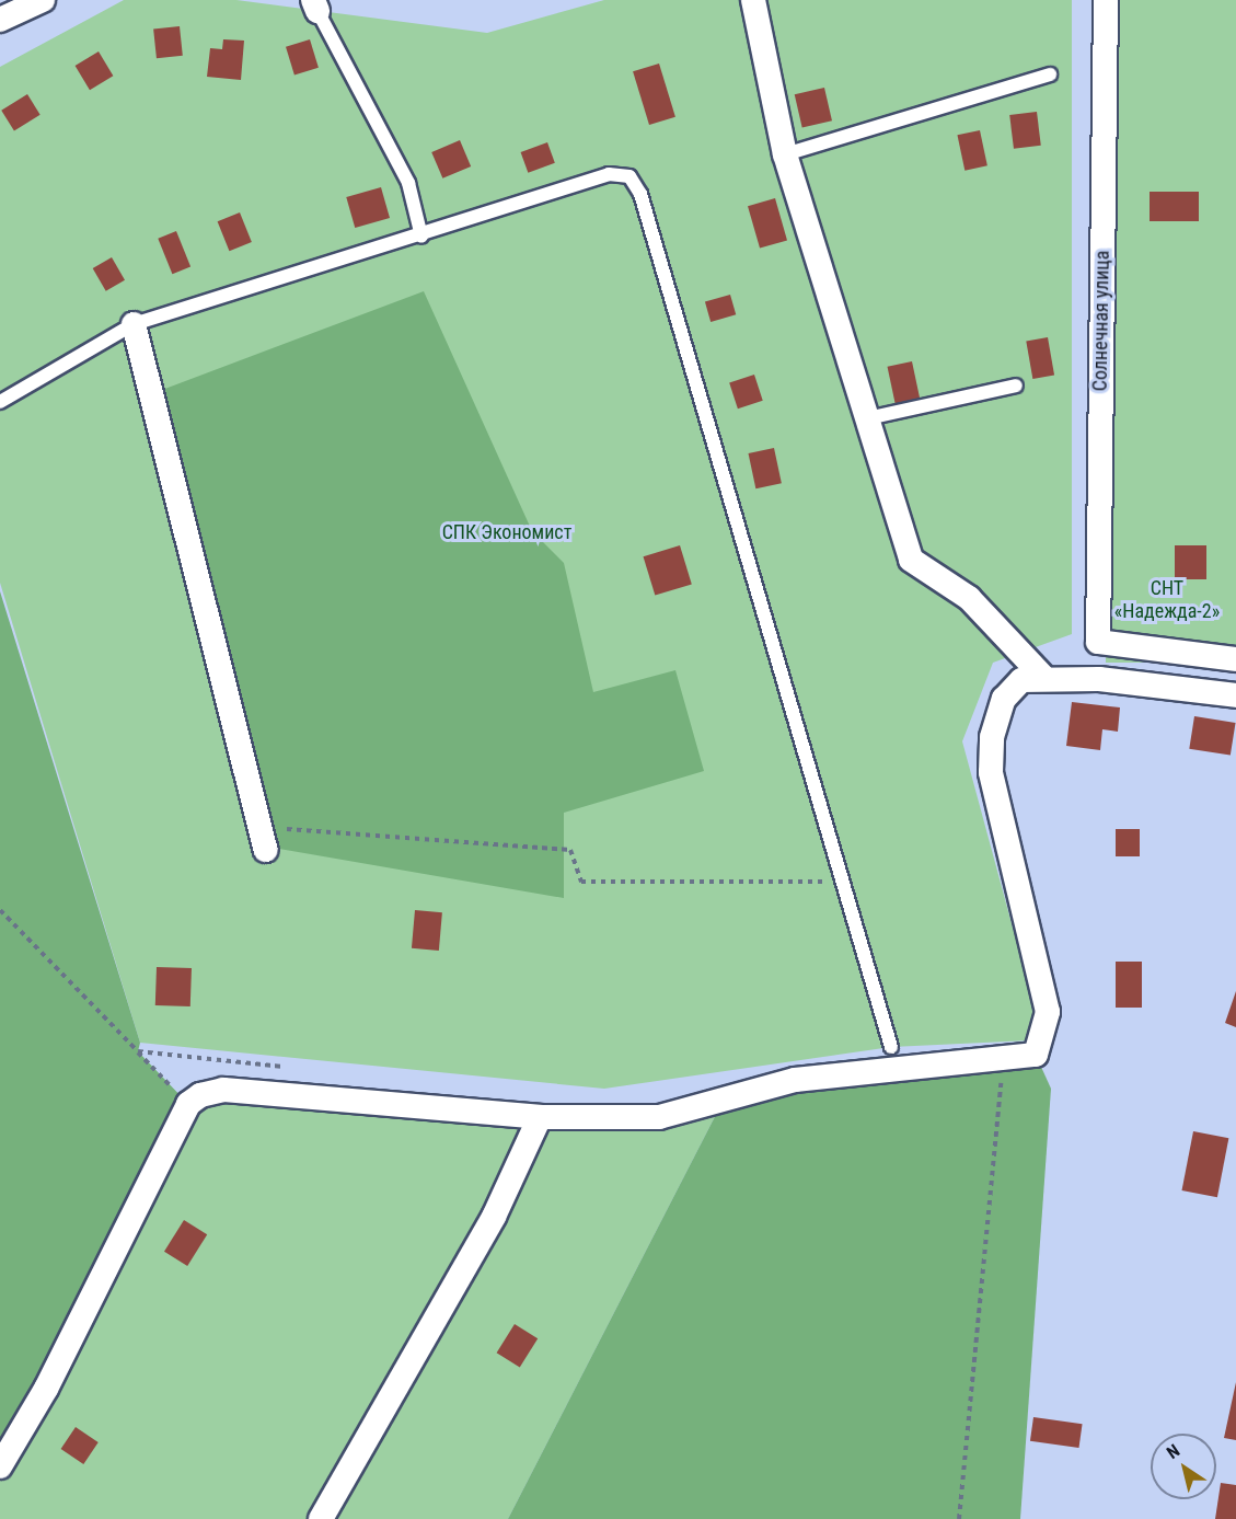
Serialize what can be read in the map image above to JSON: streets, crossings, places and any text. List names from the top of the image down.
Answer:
{
  "streets": {
    "street": ["Солнечная улица"]
  },
  "parks": ["СПК Экономист", "СНТ «Надежда-2»"],
  "north": "top left"
}
